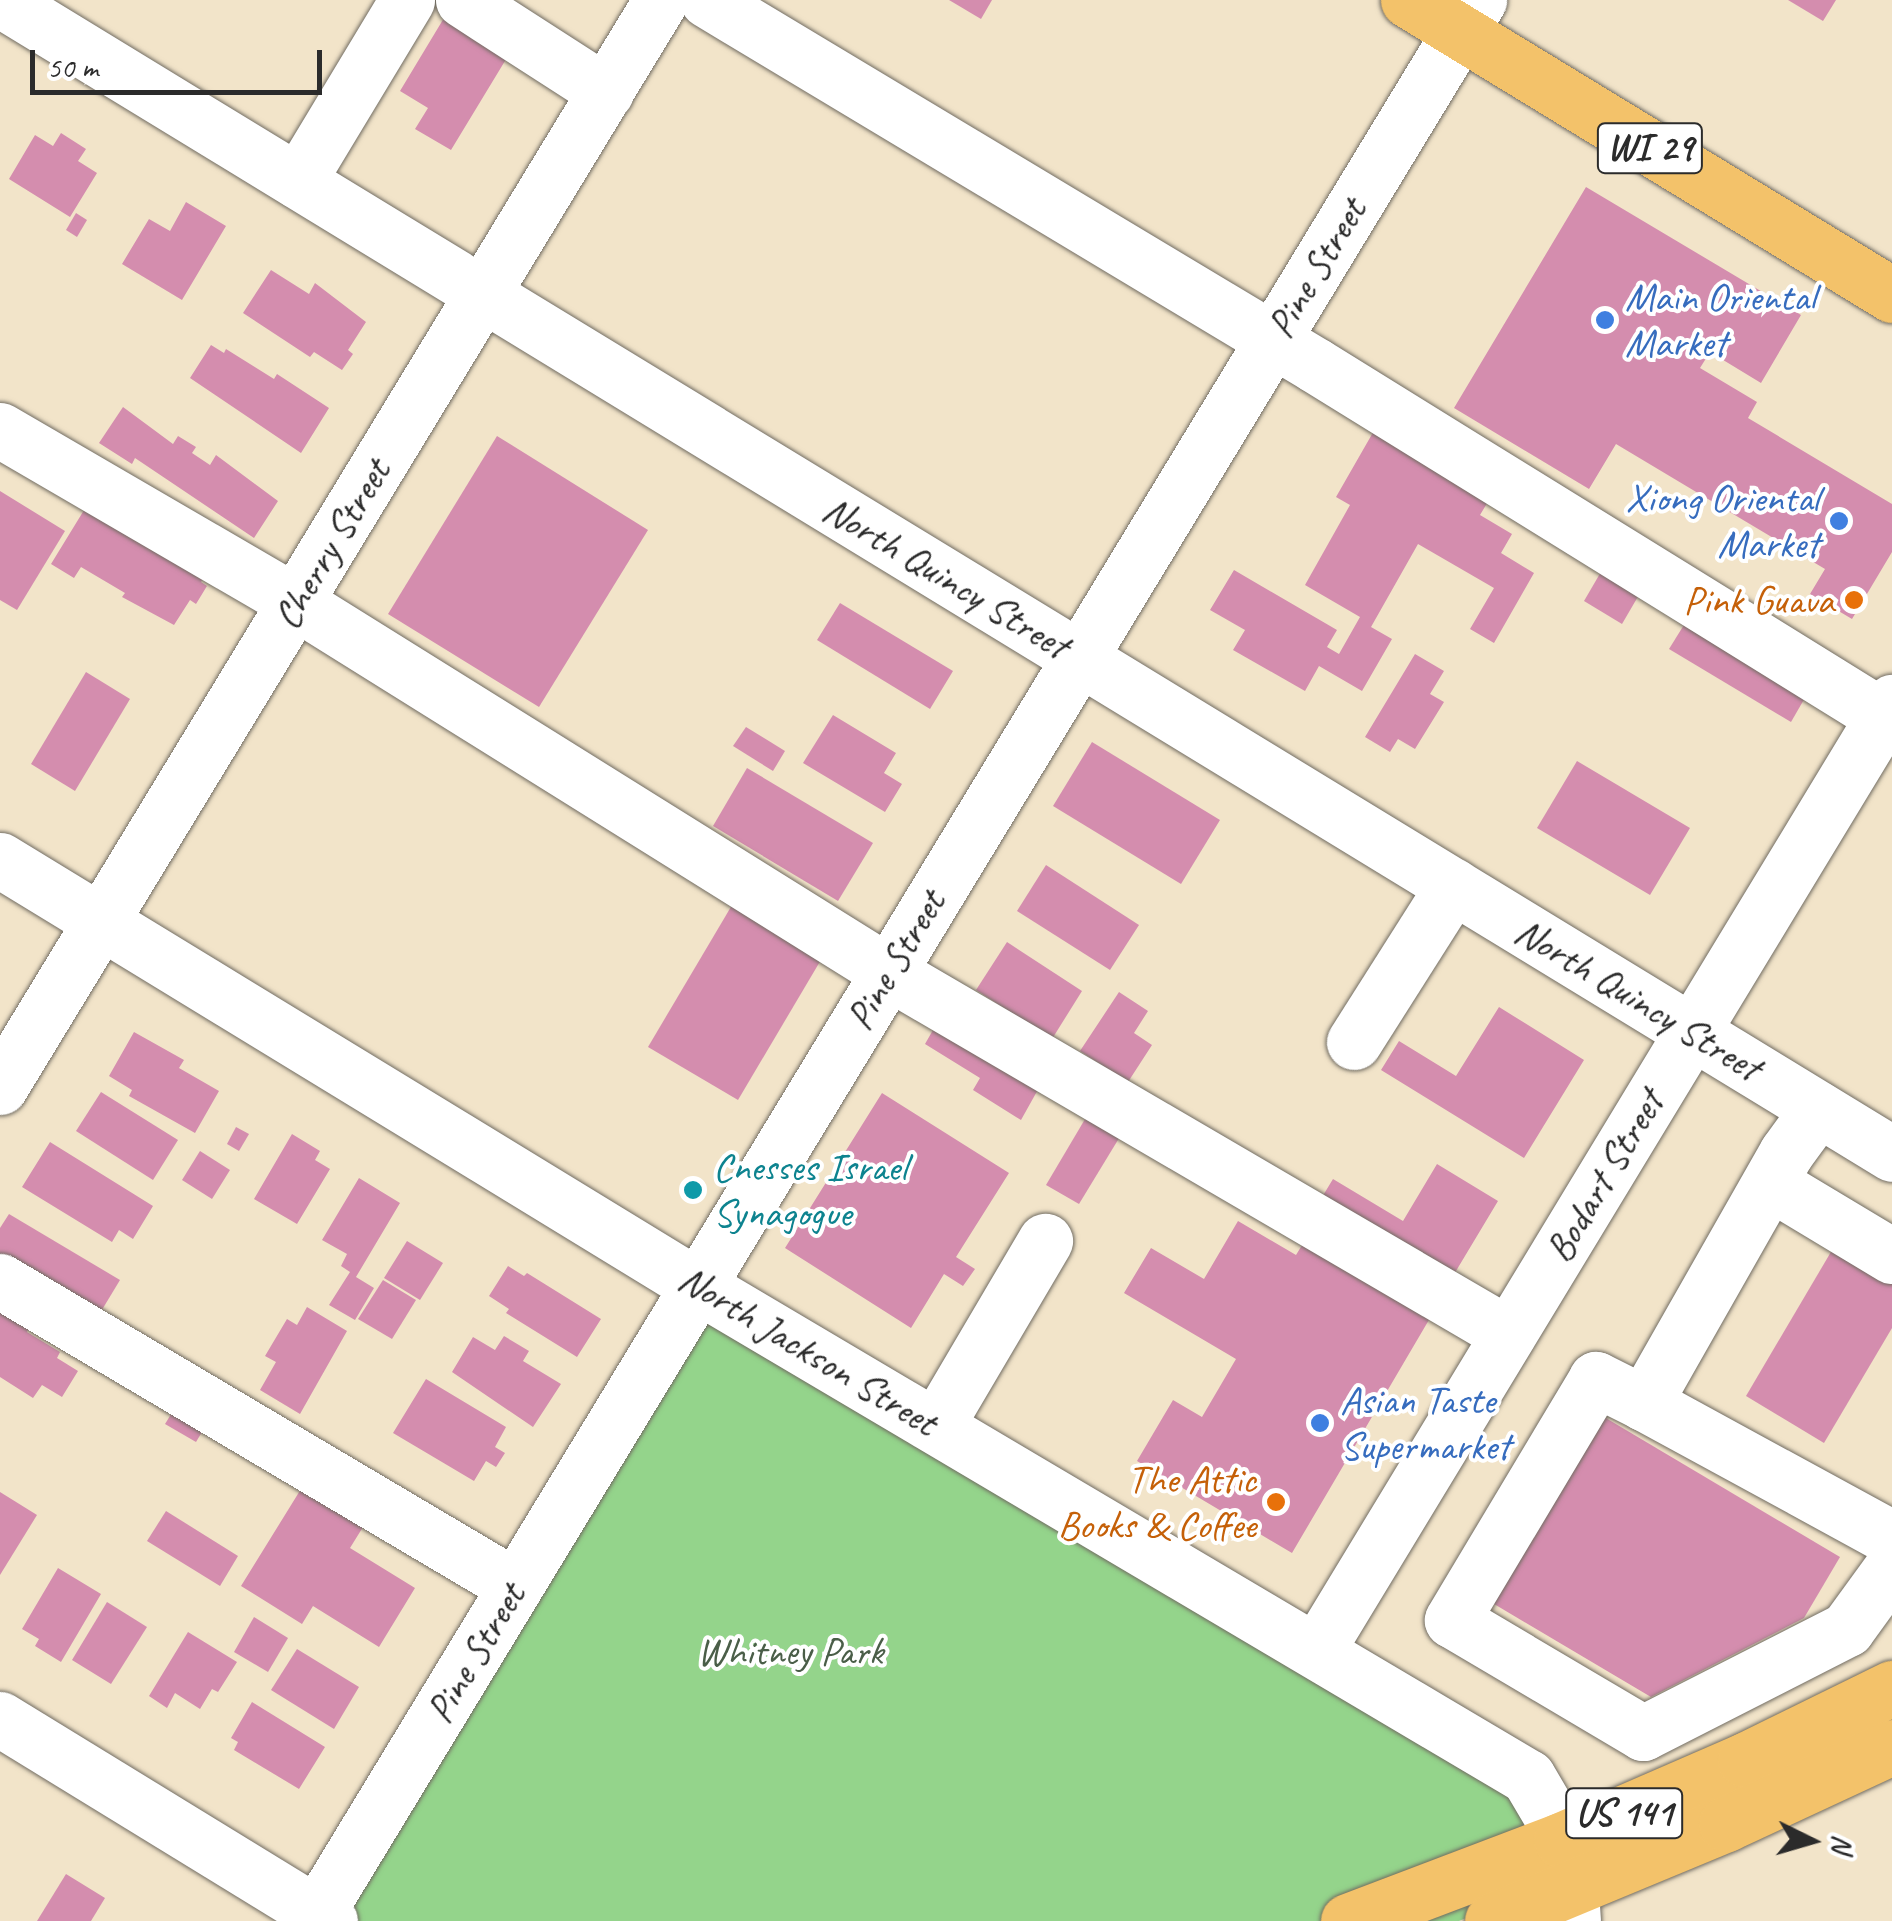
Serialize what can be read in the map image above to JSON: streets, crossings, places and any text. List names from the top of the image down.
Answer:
{
  "streets": {
    "main road": ["WI 29", "US 141"],
    "street": [
      "Pine Street",
      "Cherry Street",
      "North Quincy Street",
      "Bodart Street",
      "North Jackson Street"
    ]
  },
  "crossings": [
    ["WI 29", "Pine Street"],
    ["Pine Street", "North Quincy Street"],
    ["Pine Street", "North Jackson Street"],
    ["Cherry Street", "North Quincy Street"],
    ["Cherry Street", "North Jackson Street"],
    ["North Quincy Street", "Bodart Street"],
    ["Bodart Street", "North Jackson Street"],
    ["North Jackson Street", "US 141"]
  ],
  "parks": ["Whitney Park"],
  "places": [
    "Main Oriental Market",
    "Xiong Oriental Market",
    "Pink Guava",
    "Cnesses Israel Synagogue",
    "Asian Taste Supermarket",
    "The Attic Books & Coffee"
  ],
  "scale_bar": "50 m",
  "north": "right"
}
